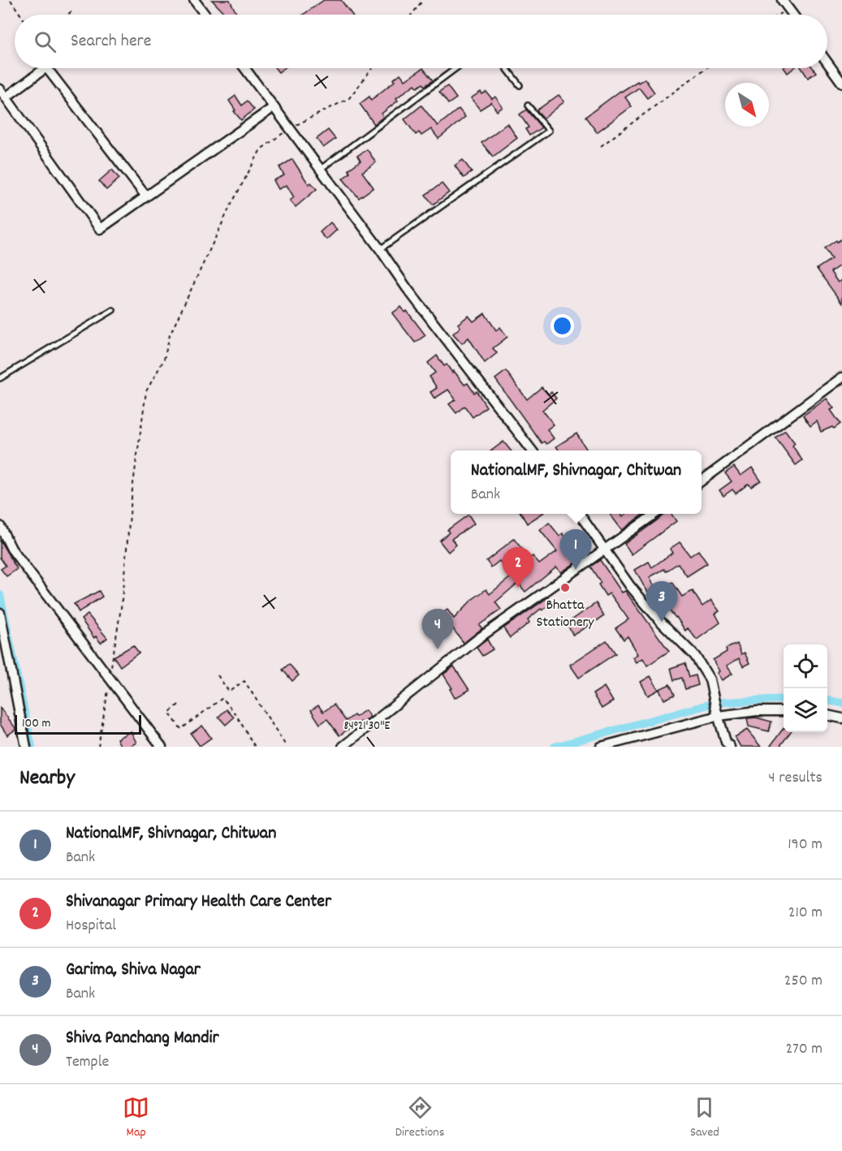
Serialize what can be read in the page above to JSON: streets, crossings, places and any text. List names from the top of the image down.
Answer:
{
  "places": ["Bhatta Stationery"],
  "scale_bar": "100 m",
  "north": "bottom right",
  "page": {
    "search": "Search here",
    "popup": ["NationalMF, Shivnagar, Chitwan", "Bank"],
    "pins": [
      "1",
      "2",
      "3",
      "4"
    ],
    "scale": "100 m",
    "heading": ["Nearby", "4 results"],
    "list": [
      {
        "mark": "1",
        "name": "NationalMF, Shivnagar, Chitwan",
        "note": "Bank",
        "value": "190 m"
      },
      {
        "mark": "2",
        "name": "Shivanagar Primary Health Care Center",
        "note": "Hospital",
        "value": "210 m"
      },
      {
        "mark": "3",
        "name": "Garima, Shiva Nagar",
        "note": "Bank",
        "value": "250 m"
      },
      {
        "mark": "4",
        "name": "Shiva Panchang Mandir",
        "note": "Temple",
        "value": "270 m"
      }
    ],
    "nav": ["Map", "Directions", "Saved"]
  },
  "coordinates": ["84°21'30\"E"]
}
